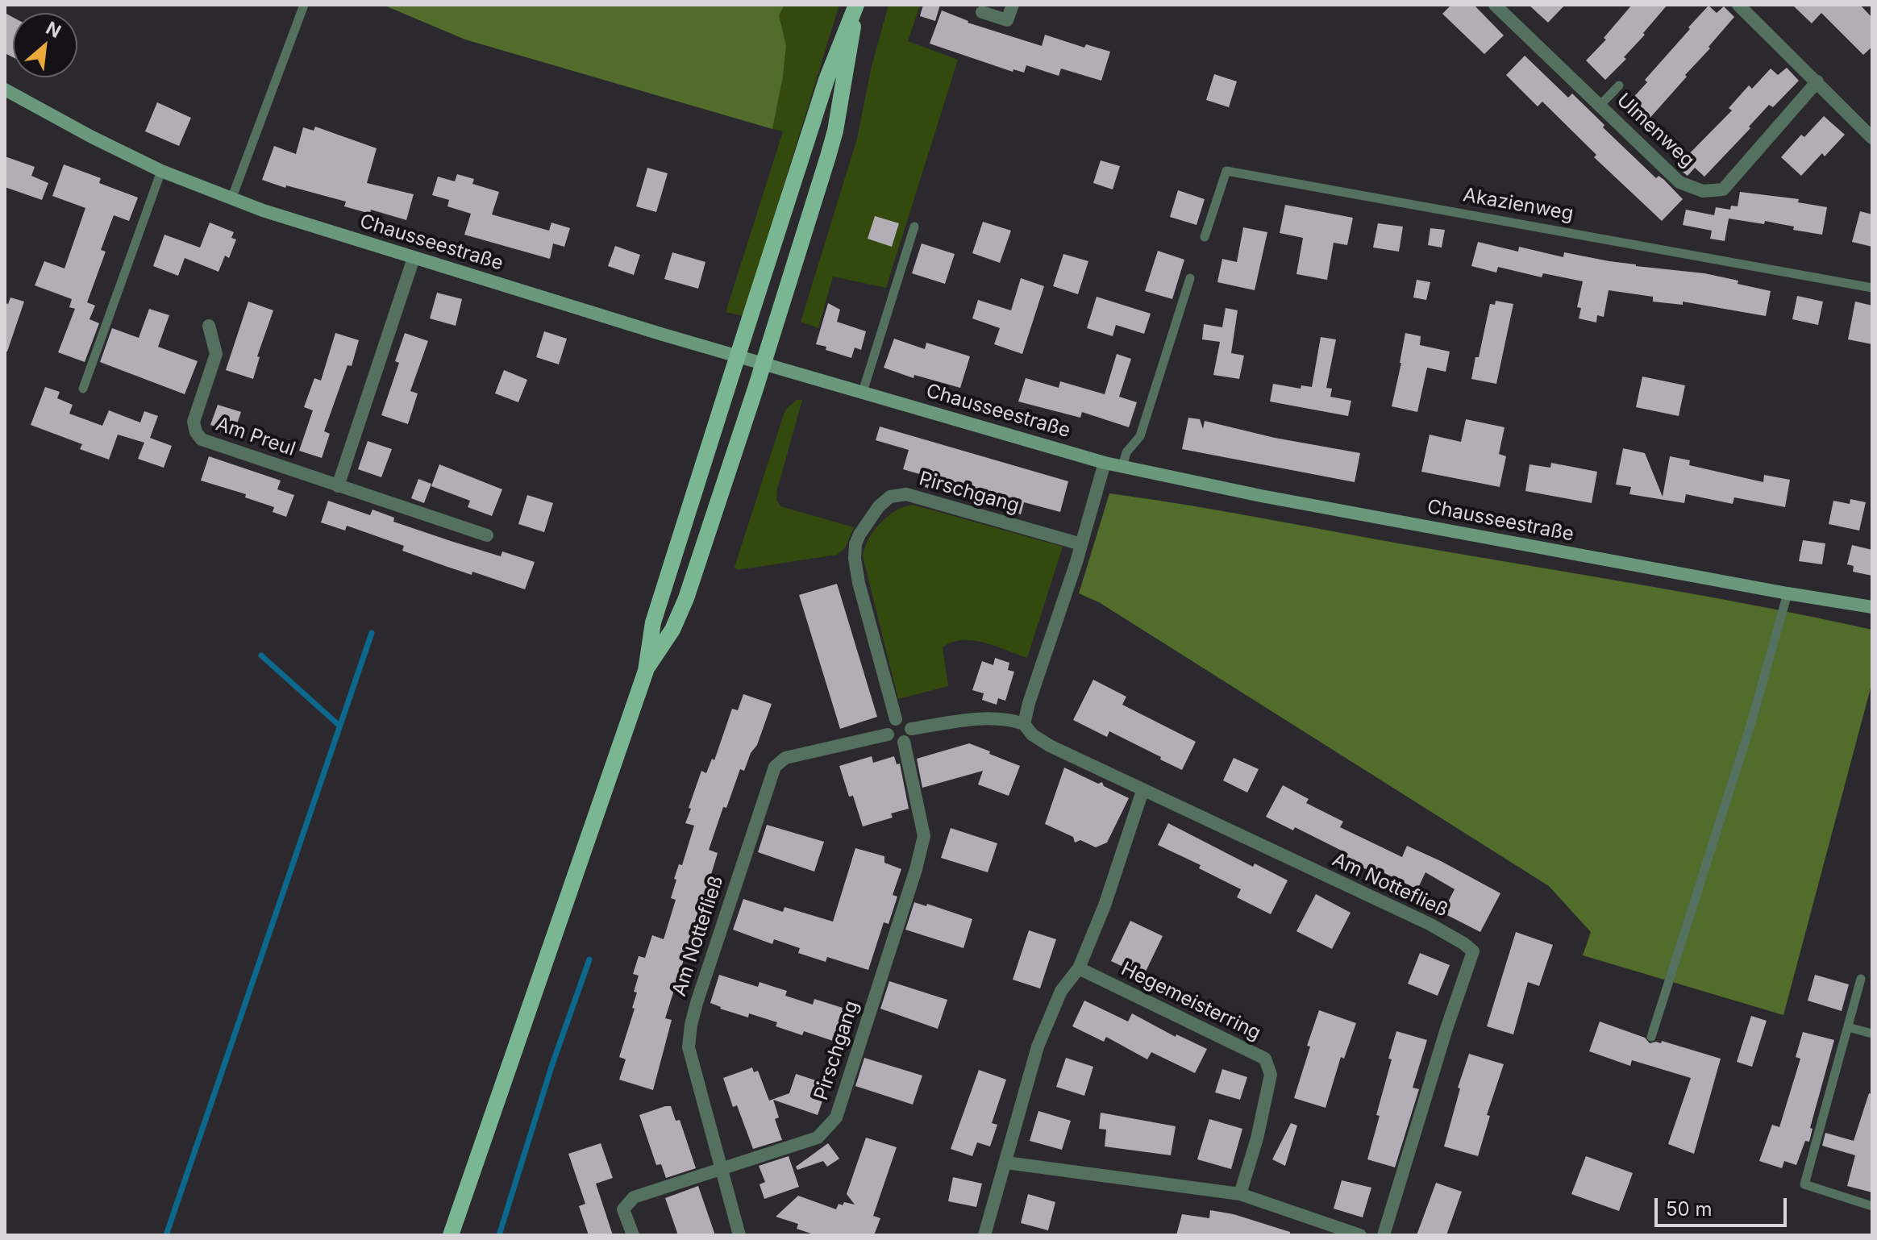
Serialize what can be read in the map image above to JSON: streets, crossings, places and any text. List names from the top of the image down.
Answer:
{
  "streets": {
    "main road": ["Chausseestraße"],
    "street": [
      "Ulmenweg",
      "Am Preul",
      "Pirschgang",
      "Am Nottefließ",
      "Hegemeisterring"
    ],
    "lane": ["Akazienweg"]
  },
  "crossings": [
    ["Pirschgang", "Am Nottefließ"]
  ],
  "scale_bar": "50 m",
  "north": "top right"
}
